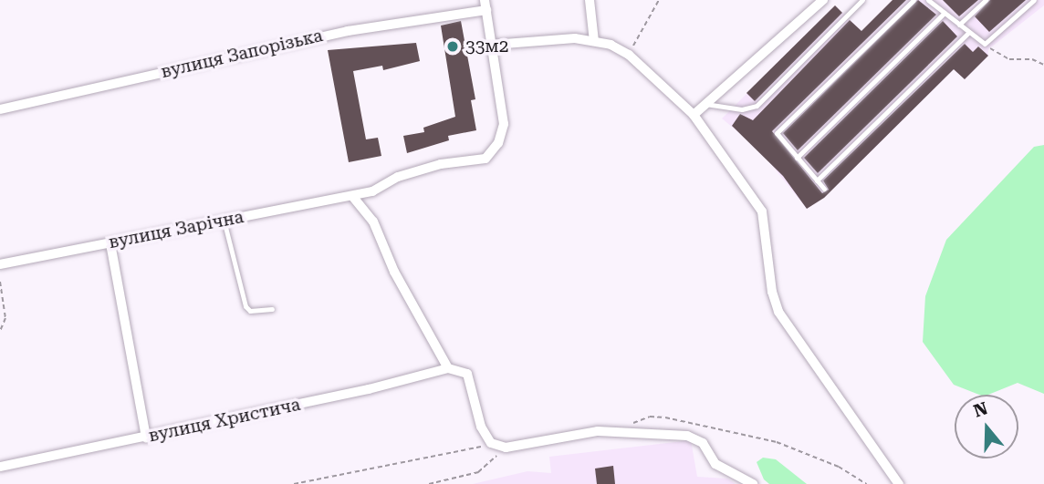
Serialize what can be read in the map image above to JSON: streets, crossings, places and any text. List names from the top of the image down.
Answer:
{
  "streets": {
    "street": ["вулиця Запорізька", "вулиця Зарічна", "вулиця Христича"]
  },
  "crossings": [
    ["вулиця Запорізька", "вулиця Зарічна"]
  ],
  "places": ["33м2"],
  "north": "top"
}
